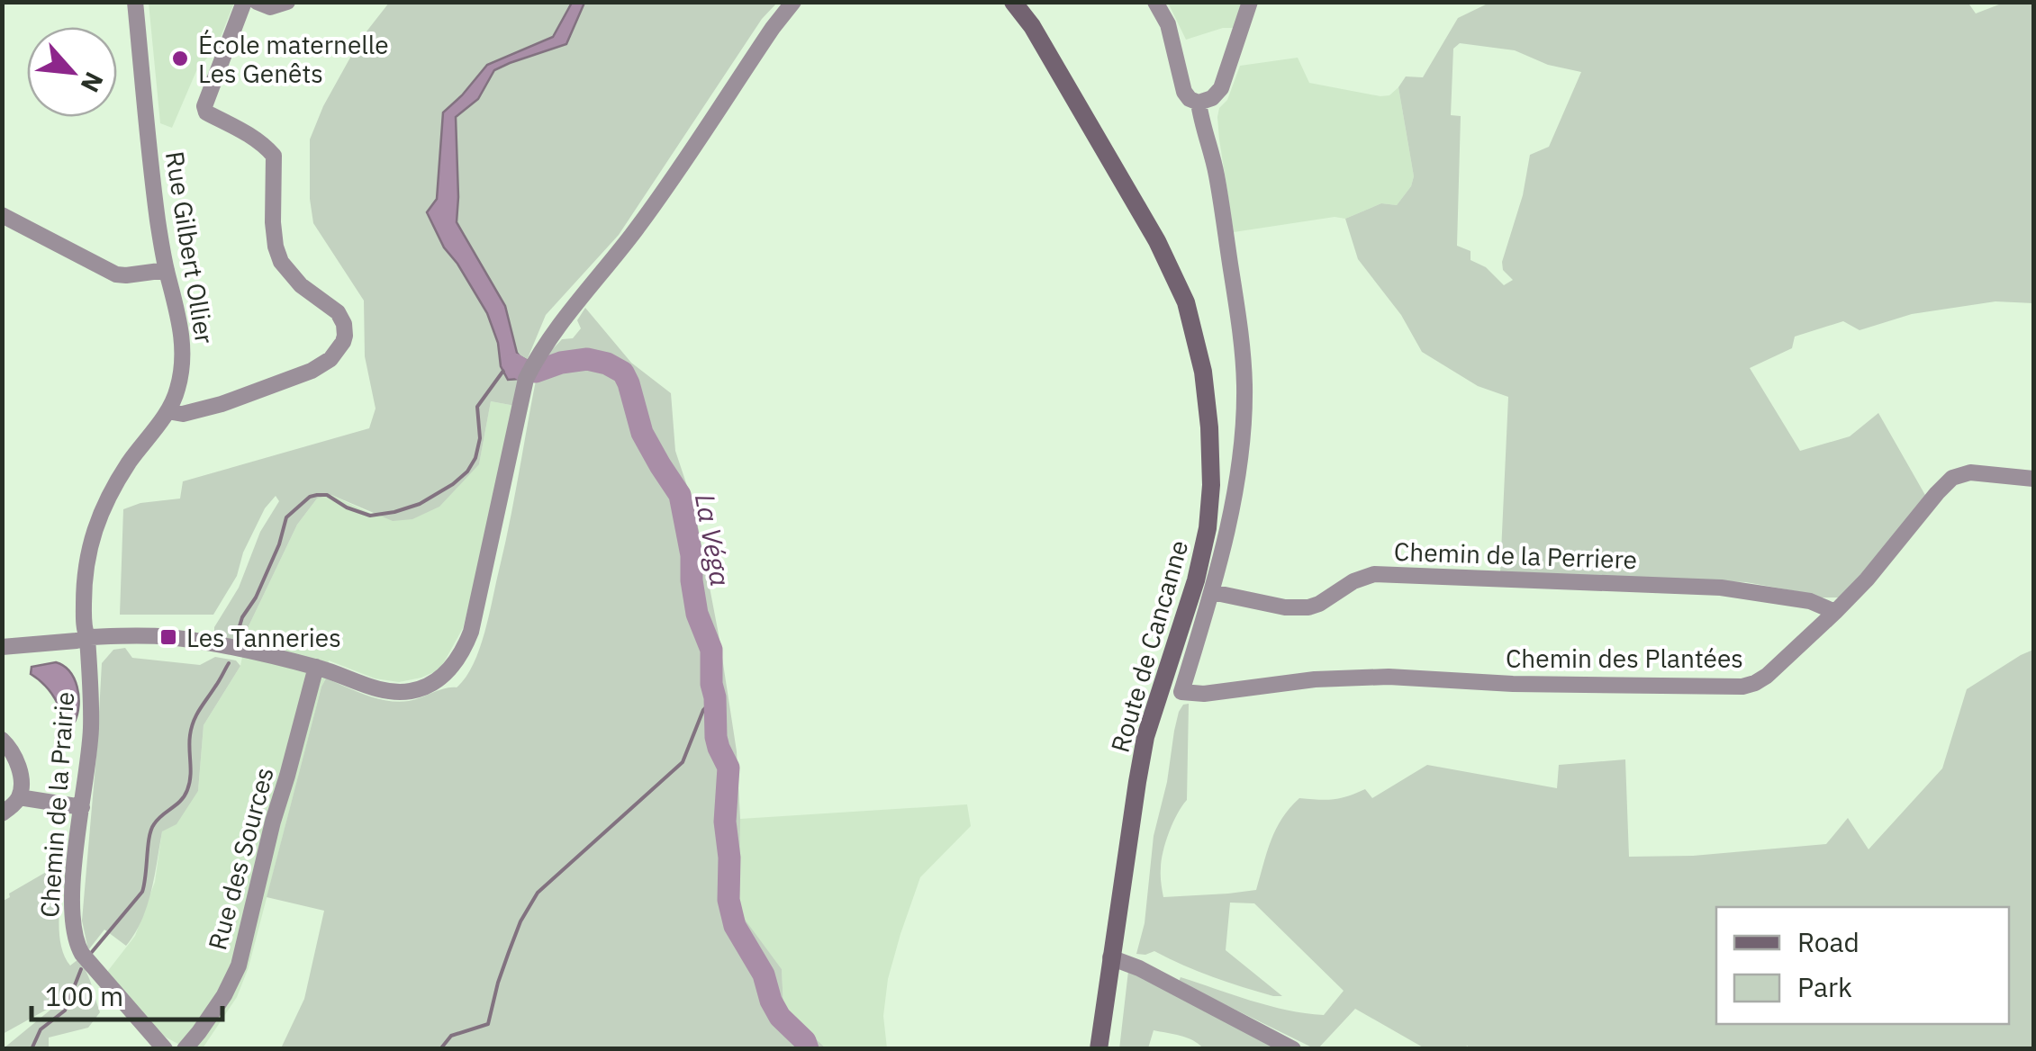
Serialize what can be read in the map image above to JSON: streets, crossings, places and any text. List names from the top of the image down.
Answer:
{
  "streets": {
    "main road": ["Route de Cancanne"],
    "street": [
      "Rue Gilbert Ollier",
      "Chemin de la Perriere",
      "Chemin des Plantées",
      "Chemin de la Prairie",
      "Rue des Sources"
    ]
  },
  "crossings": [
    ["Rue Gilbert Ollier", "Chemin de la Prairie"],
    ["Chemin de la Perriere", "Chemin des Plantées"]
  ],
  "water": ["La Véga"],
  "places": {
    "other": ["École maternelle Les Genêts"],
    "transit": ["Les Tanneries"]
  },
  "legend": ["Road", "Park"],
  "scale_bar": "100 m",
  "north": "bottom right"
}
